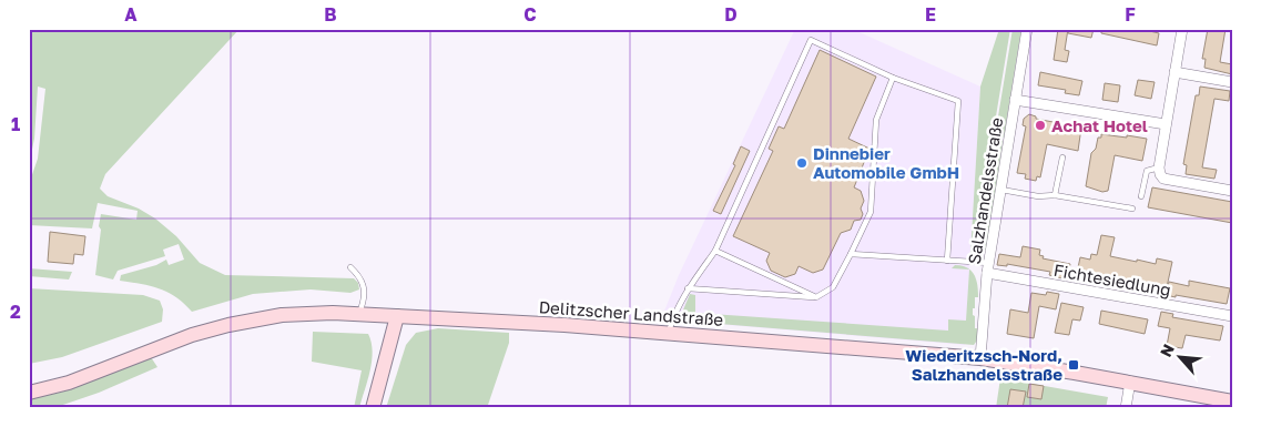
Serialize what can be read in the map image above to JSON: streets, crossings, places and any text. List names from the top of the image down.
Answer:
{
  "streets": {
    "street": ["Salzhandelsstraße", "Fichtesiedlung", "Delitzscher Landstraße"]
  },
  "crossings": [
    ["Salzhandelsstraße", "Fichtesiedlung"],
    ["Salzhandelsstraße", "Delitzscher Landstraße"]
  ],
  "places": {
    "other": ["Achat Hotel", "Dinnebier Automobile GmbH"],
    "transit": ["Wiederitzsch-Nord, Salzhandelsstraße"]
  },
  "north": "top left",
  "grid": {
    "columns": [
      "A",
      "B",
      "C",
      "D",
      "E",
      "F"
    ],
    "rows": ["1", "2"]
  }
}
